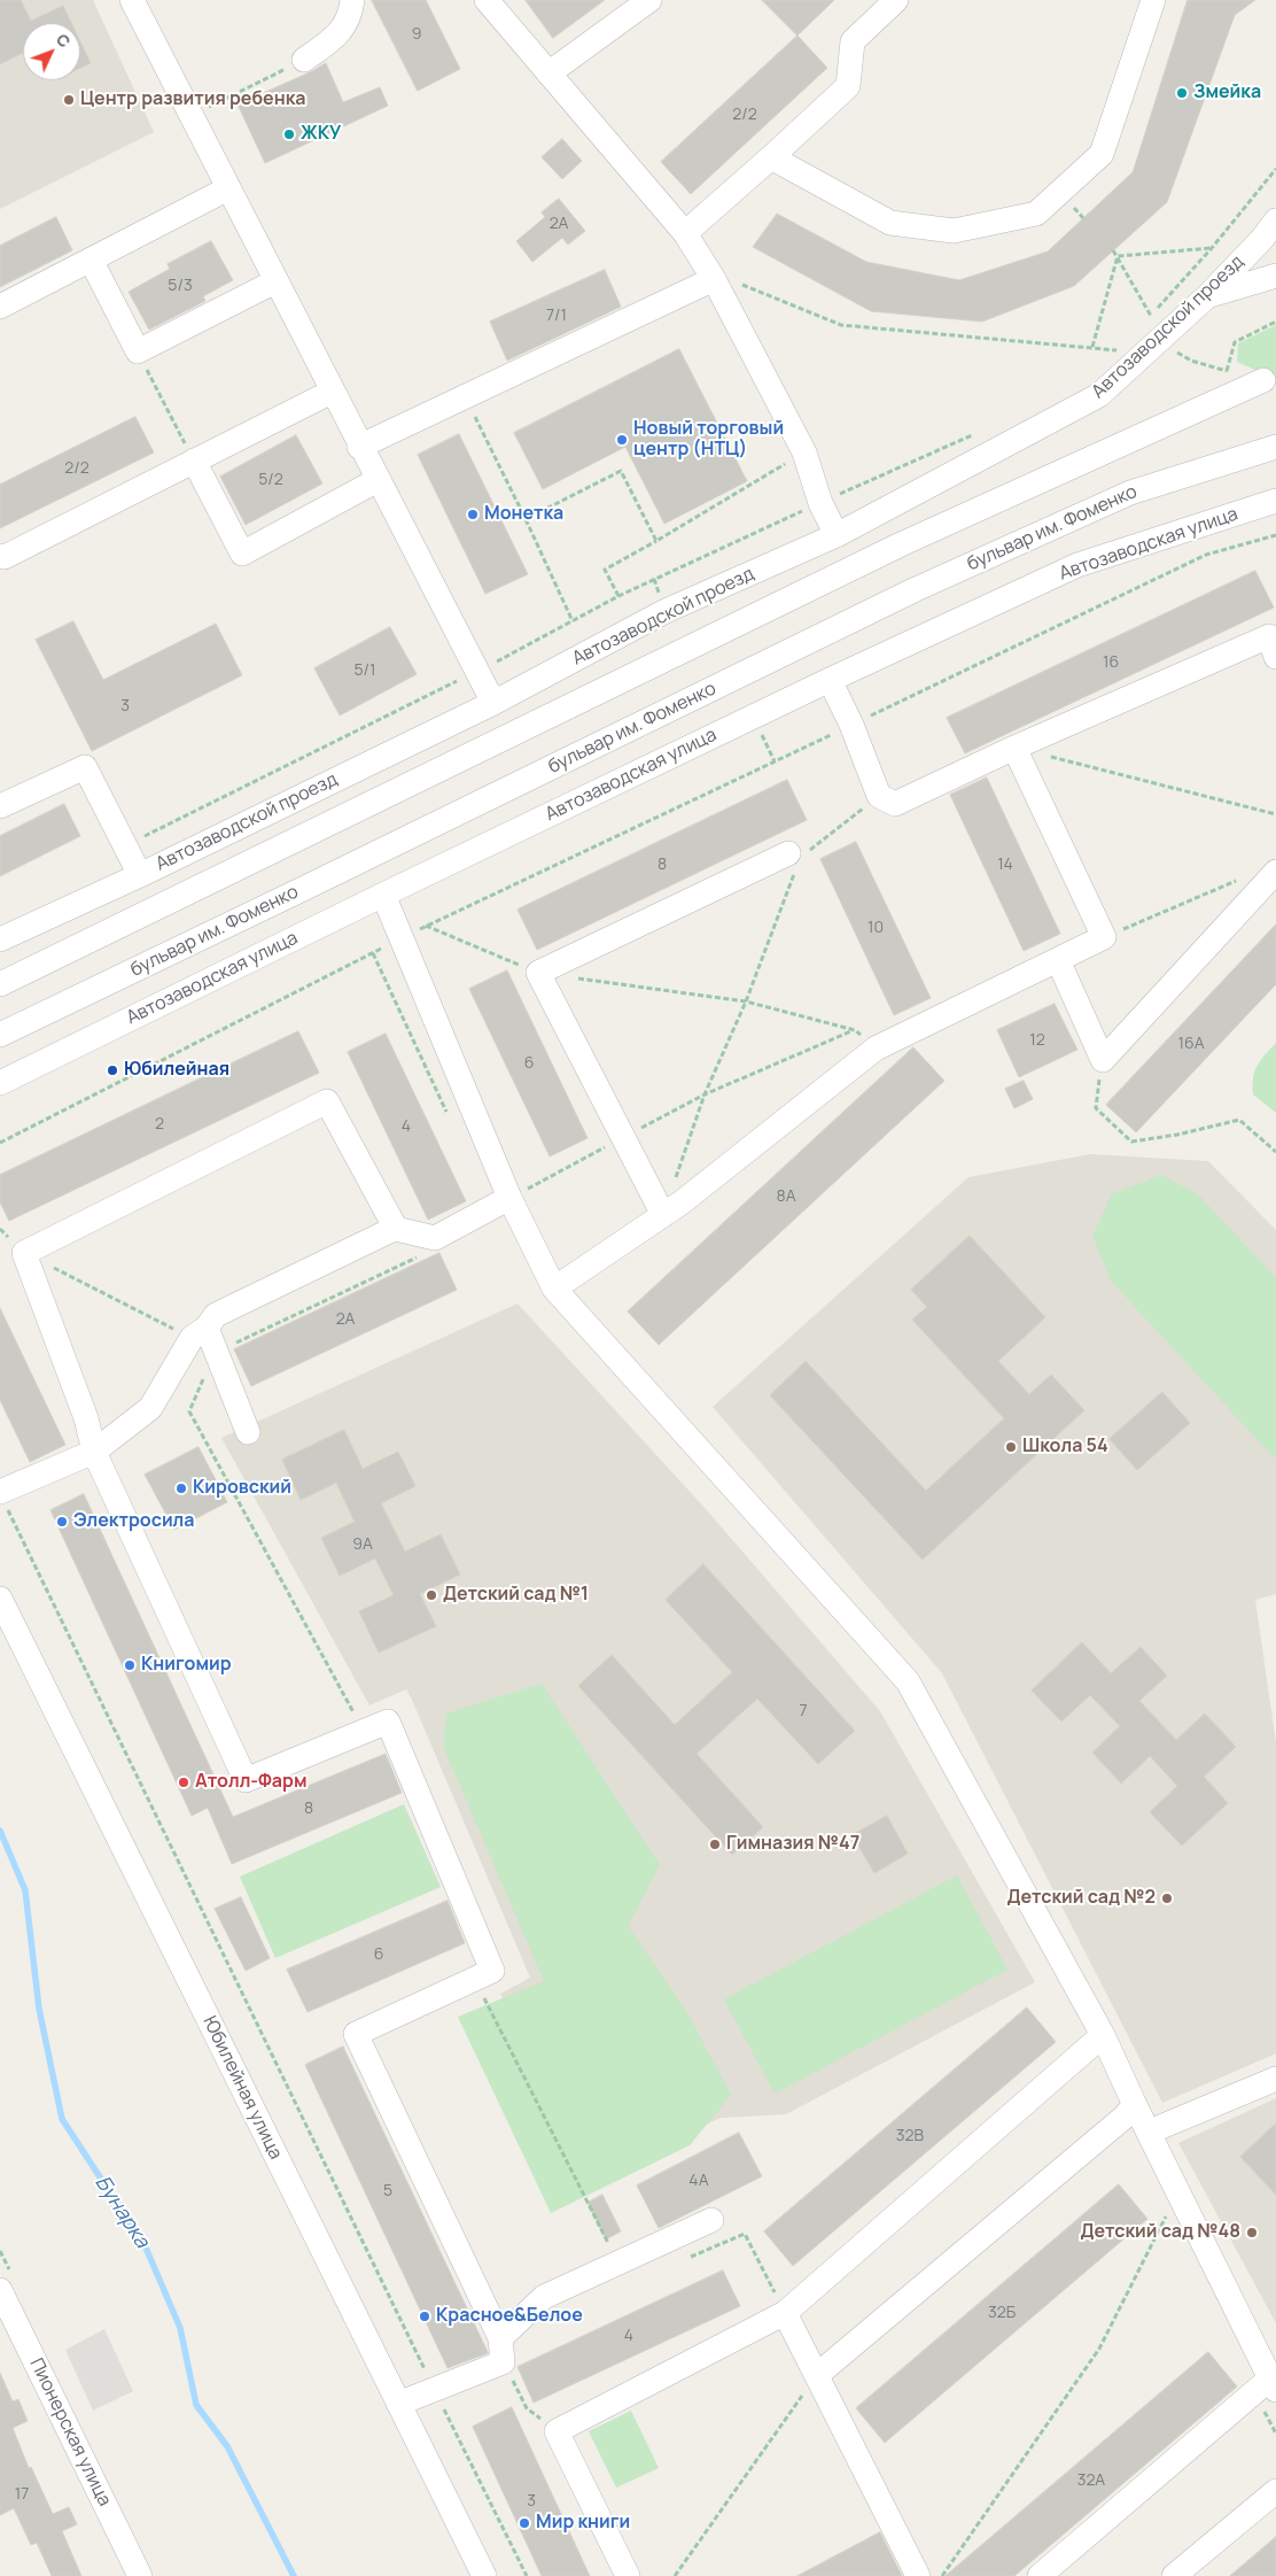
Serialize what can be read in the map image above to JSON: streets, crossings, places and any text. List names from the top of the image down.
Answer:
{
  "streets": {
    "street": [
      "Автозаводской проезд",
      "бульвар им. Фоменко",
      "Автозаводская улица",
      "Юбилейная улица",
      "Пионерская улица"
    ]
  },
  "water": ["Бунарка"],
  "places": [
    "Змейка",
    "Центр развития ребенка",
    "ЖКУ",
    "Новый торговый центр (НТЦ)",
    "Монетка",
    "Юбилейная",
    "Школа 54",
    "Кировский",
    "Электросила",
    "Детский сад №1",
    "Книгомир",
    "Атолл-Фарм",
    "Гимназия №47",
    "Детский сад №2",
    "Детский сад №48",
    "Красное&Белое",
    "Мир книги"
  ],
  "house_numbers": [
    "9",
    "2/2",
    "2А",
    "5/3",
    "7/1",
    "2/2",
    "5/2",
    "16",
    "5/1",
    "3",
    "8",
    "14",
    "10",
    "12",
    "16А",
    "6",
    "2",
    "4",
    "8А",
    "2А",
    "9А",
    "7",
    "8",
    "6",
    "32В",
    "4А",
    "5",
    "32Б",
    "4",
    "32А",
    "17",
    "3"
  ],
  "north": "top right"
}
